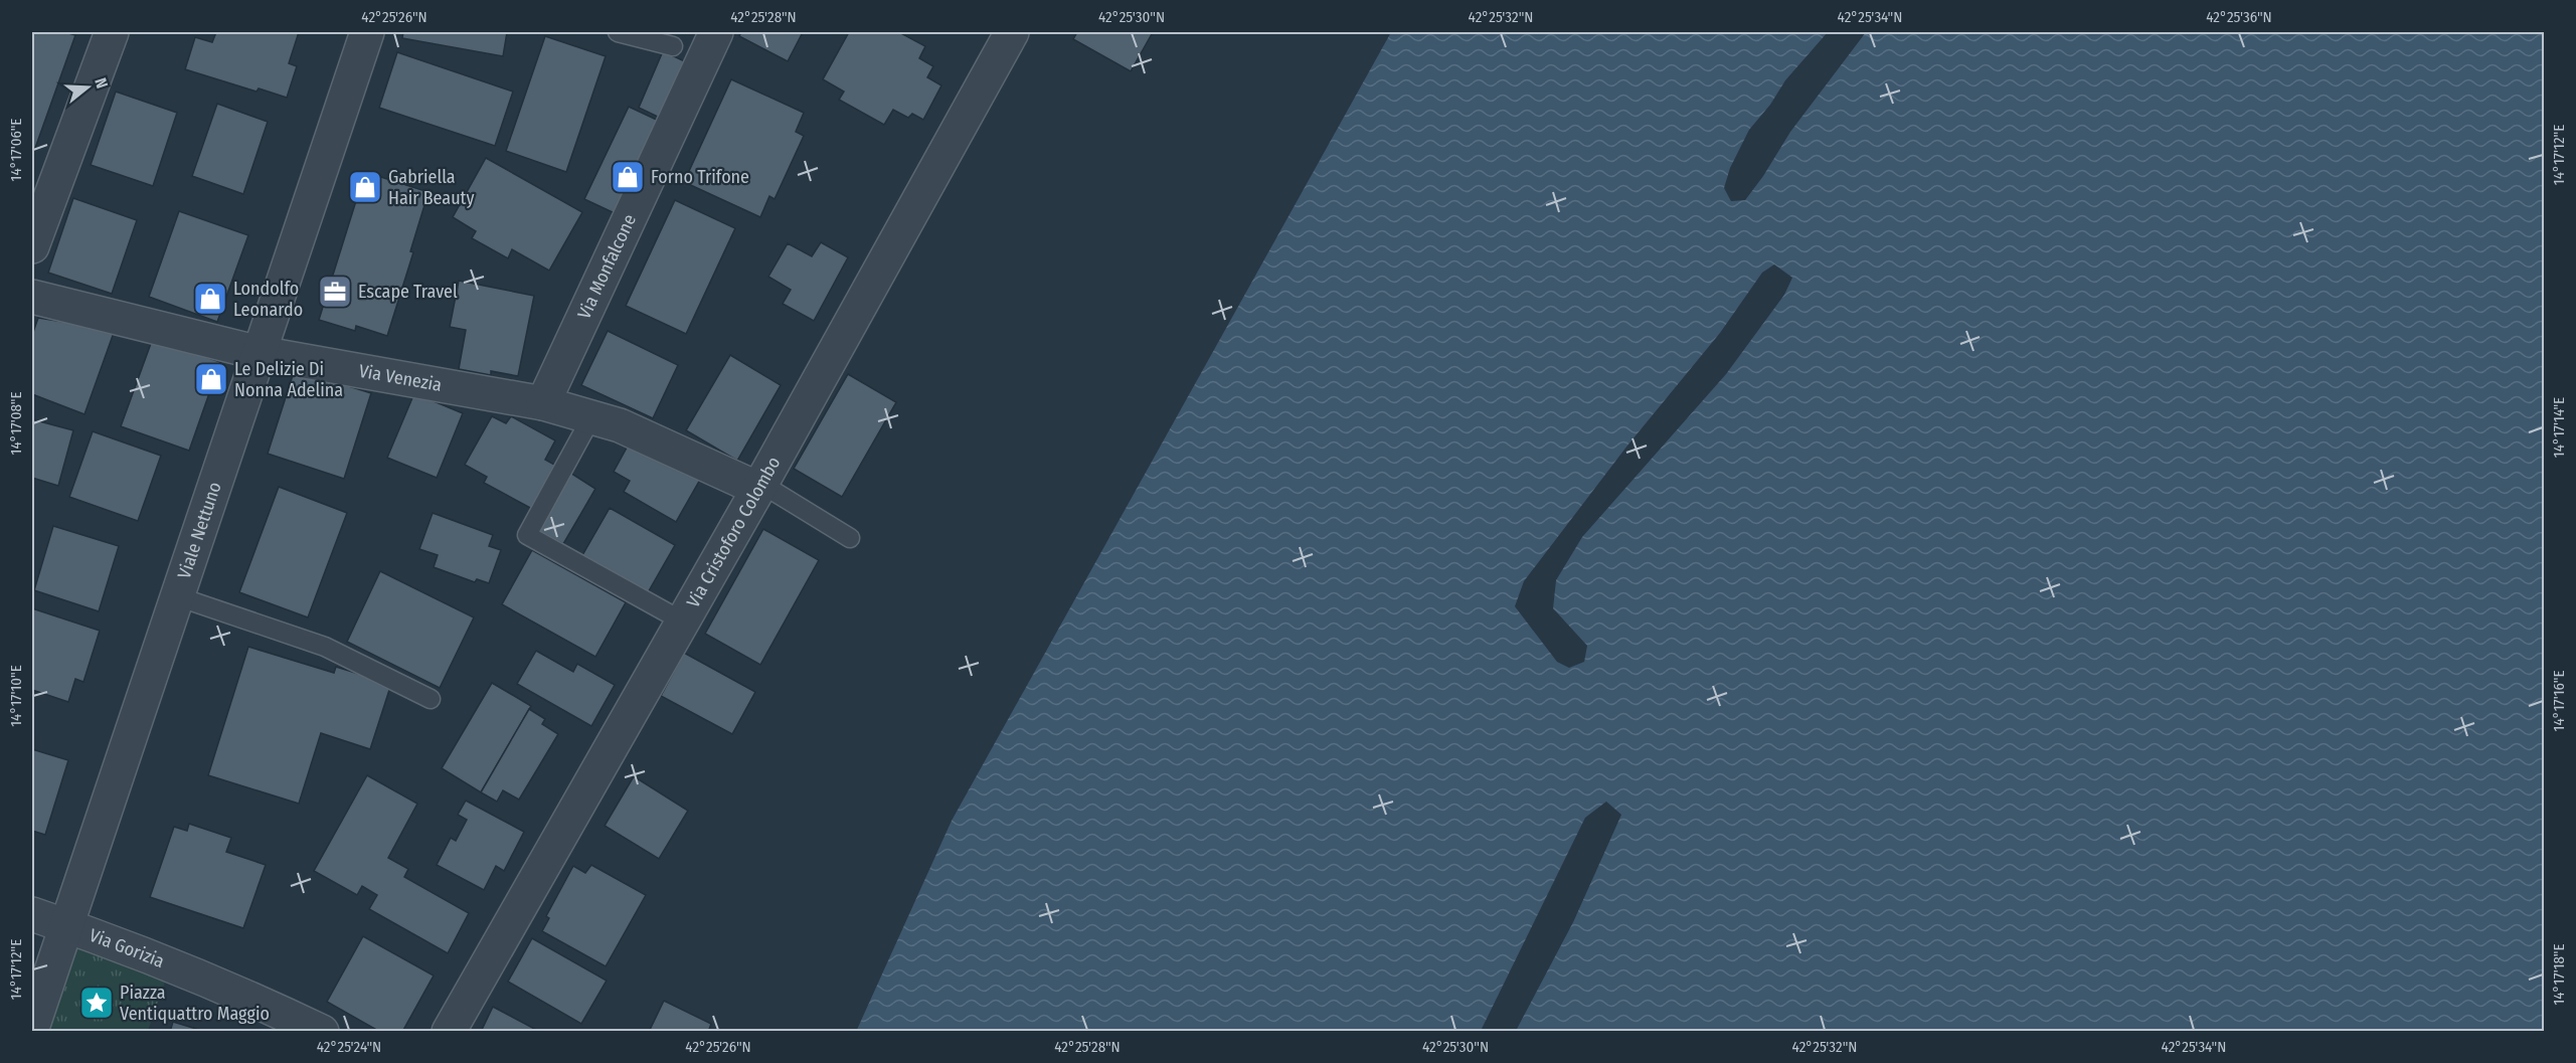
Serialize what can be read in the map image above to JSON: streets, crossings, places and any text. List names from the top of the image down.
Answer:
{
  "streets": {
    "street": [
      "Via Monfalcone",
      "Via Venezia",
      "Viale Nettuno",
      "Via Cristoforo Colombo",
      "Via Gorizia"
    ]
  },
  "crossings": [
    ["Via Monfalcone", "Via Venezia"],
    ["Via Venezia", "Viale Nettuno"],
    ["Via Venezia", "Via Cristoforo Colombo"],
    ["Viale Nettuno", "Via Gorizia"]
  ],
  "places": {
    "shop": [
      "Forno Trifone",
      "Gabriella Hair Beauty",
      "Londolfo Leonardo",
      "Le Delizie Di Nonna Adelina"
    ],
    "office": ["Escape Travel"],
    "place": ["Piazza Ventiquattro Maggio"]
  },
  "north": "right",
  "coordinates": [
    "42°25'26\"N",
    "42°25'28\"N",
    "42°25'30\"N",
    "42°25'32\"N",
    "42°25'34\"N",
    "42°25'36\"N",
    "14°17'06\"E",
    "14°17'12\"E",
    "14°17'08\"E",
    "14°17'14\"E",
    "14°17'10\"E",
    "14°17'16\"E",
    "14°17'18\"E",
    "42°25'24\"N"
  ]
}
